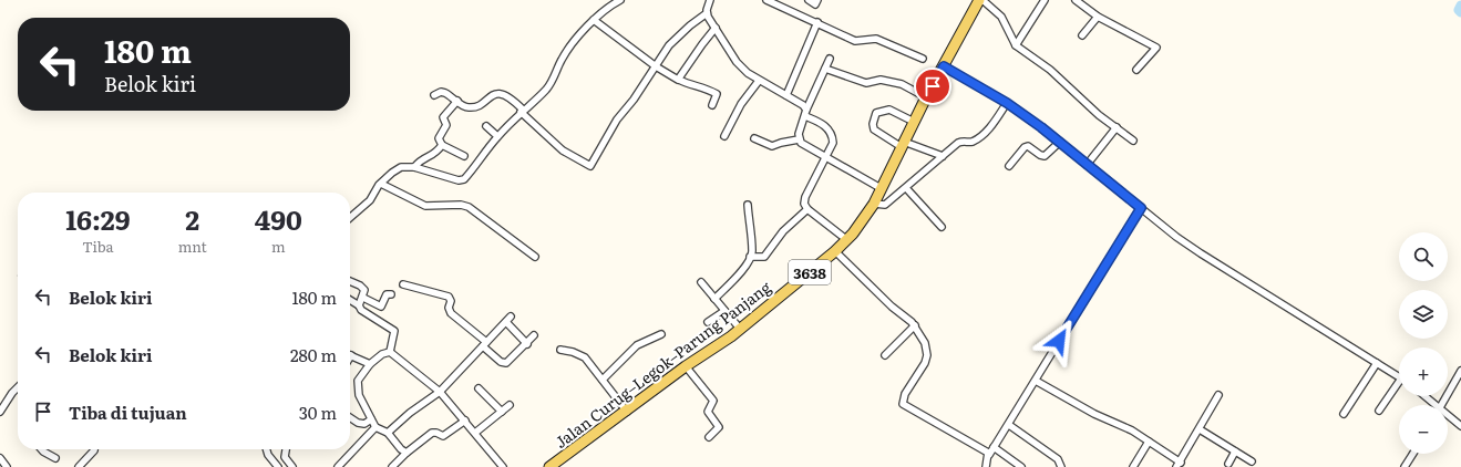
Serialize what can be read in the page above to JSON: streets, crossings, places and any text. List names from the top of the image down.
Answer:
{
  "streets": {
    "main road": ["3638", "Jalan Curug–Legok–Parung Panjang"]
  },
  "page": {
    "turn": ["180 m", "Belok kiri"],
    "eta": [
      "16:29",
      "Tiba",
      "2",
      "mnt",
      "490",
      "m"
    ],
    "map_buttons": ["+", "−"],
    "list": [
      {
        "name": "Belok kiri",
        "value": "180 m"
      },
      {
        "name": "Belok kiri",
        "value": "280 m"
      },
      {
        "name": "Tiba di tujuan",
        "value": "30 m"
      }
    ]
  }
}
